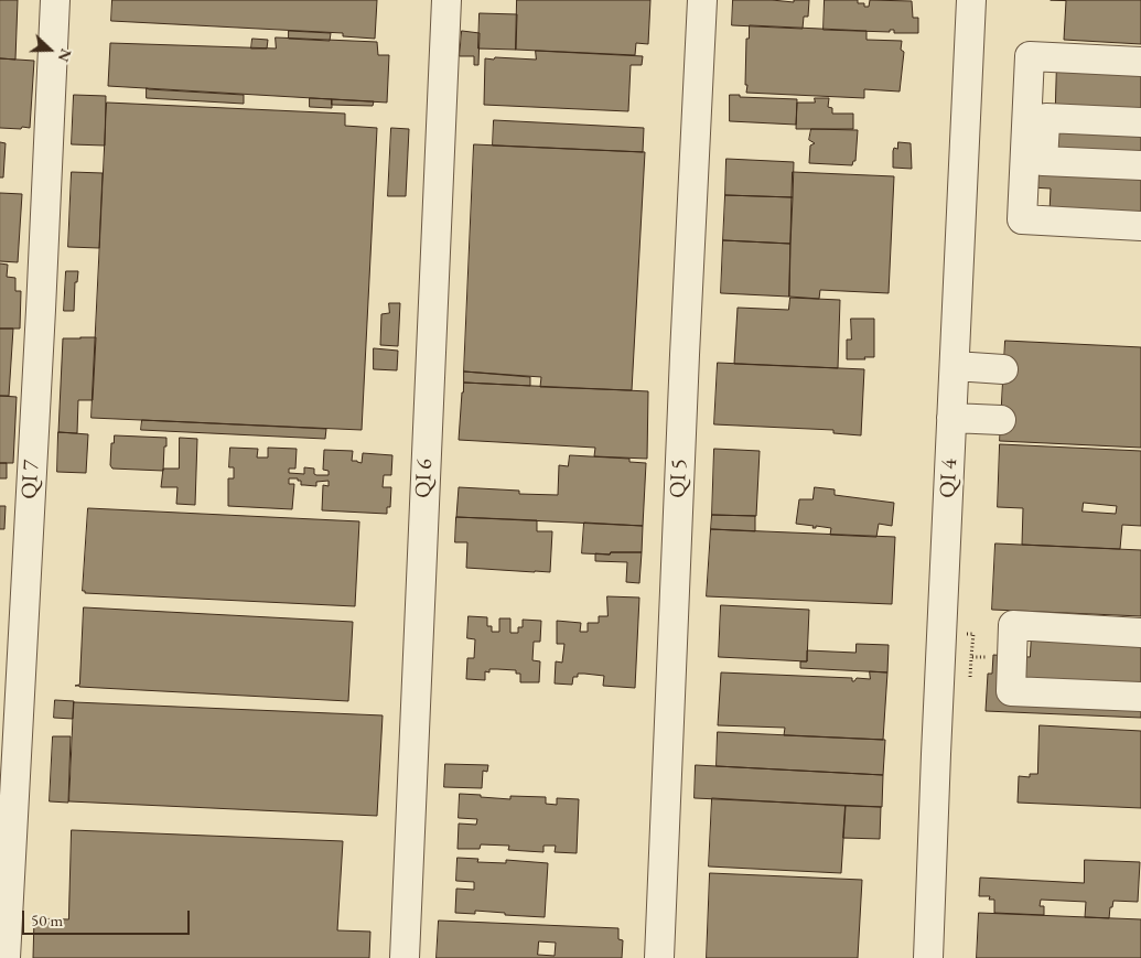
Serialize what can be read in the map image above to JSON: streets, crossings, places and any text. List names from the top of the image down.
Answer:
{
  "streets": {
    "street": [
      "QI 6",
      "QI 5",
      "QI 4",
      "QI 7"
    ]
  },
  "scale_bar": "50 m",
  "north": "right"
}
